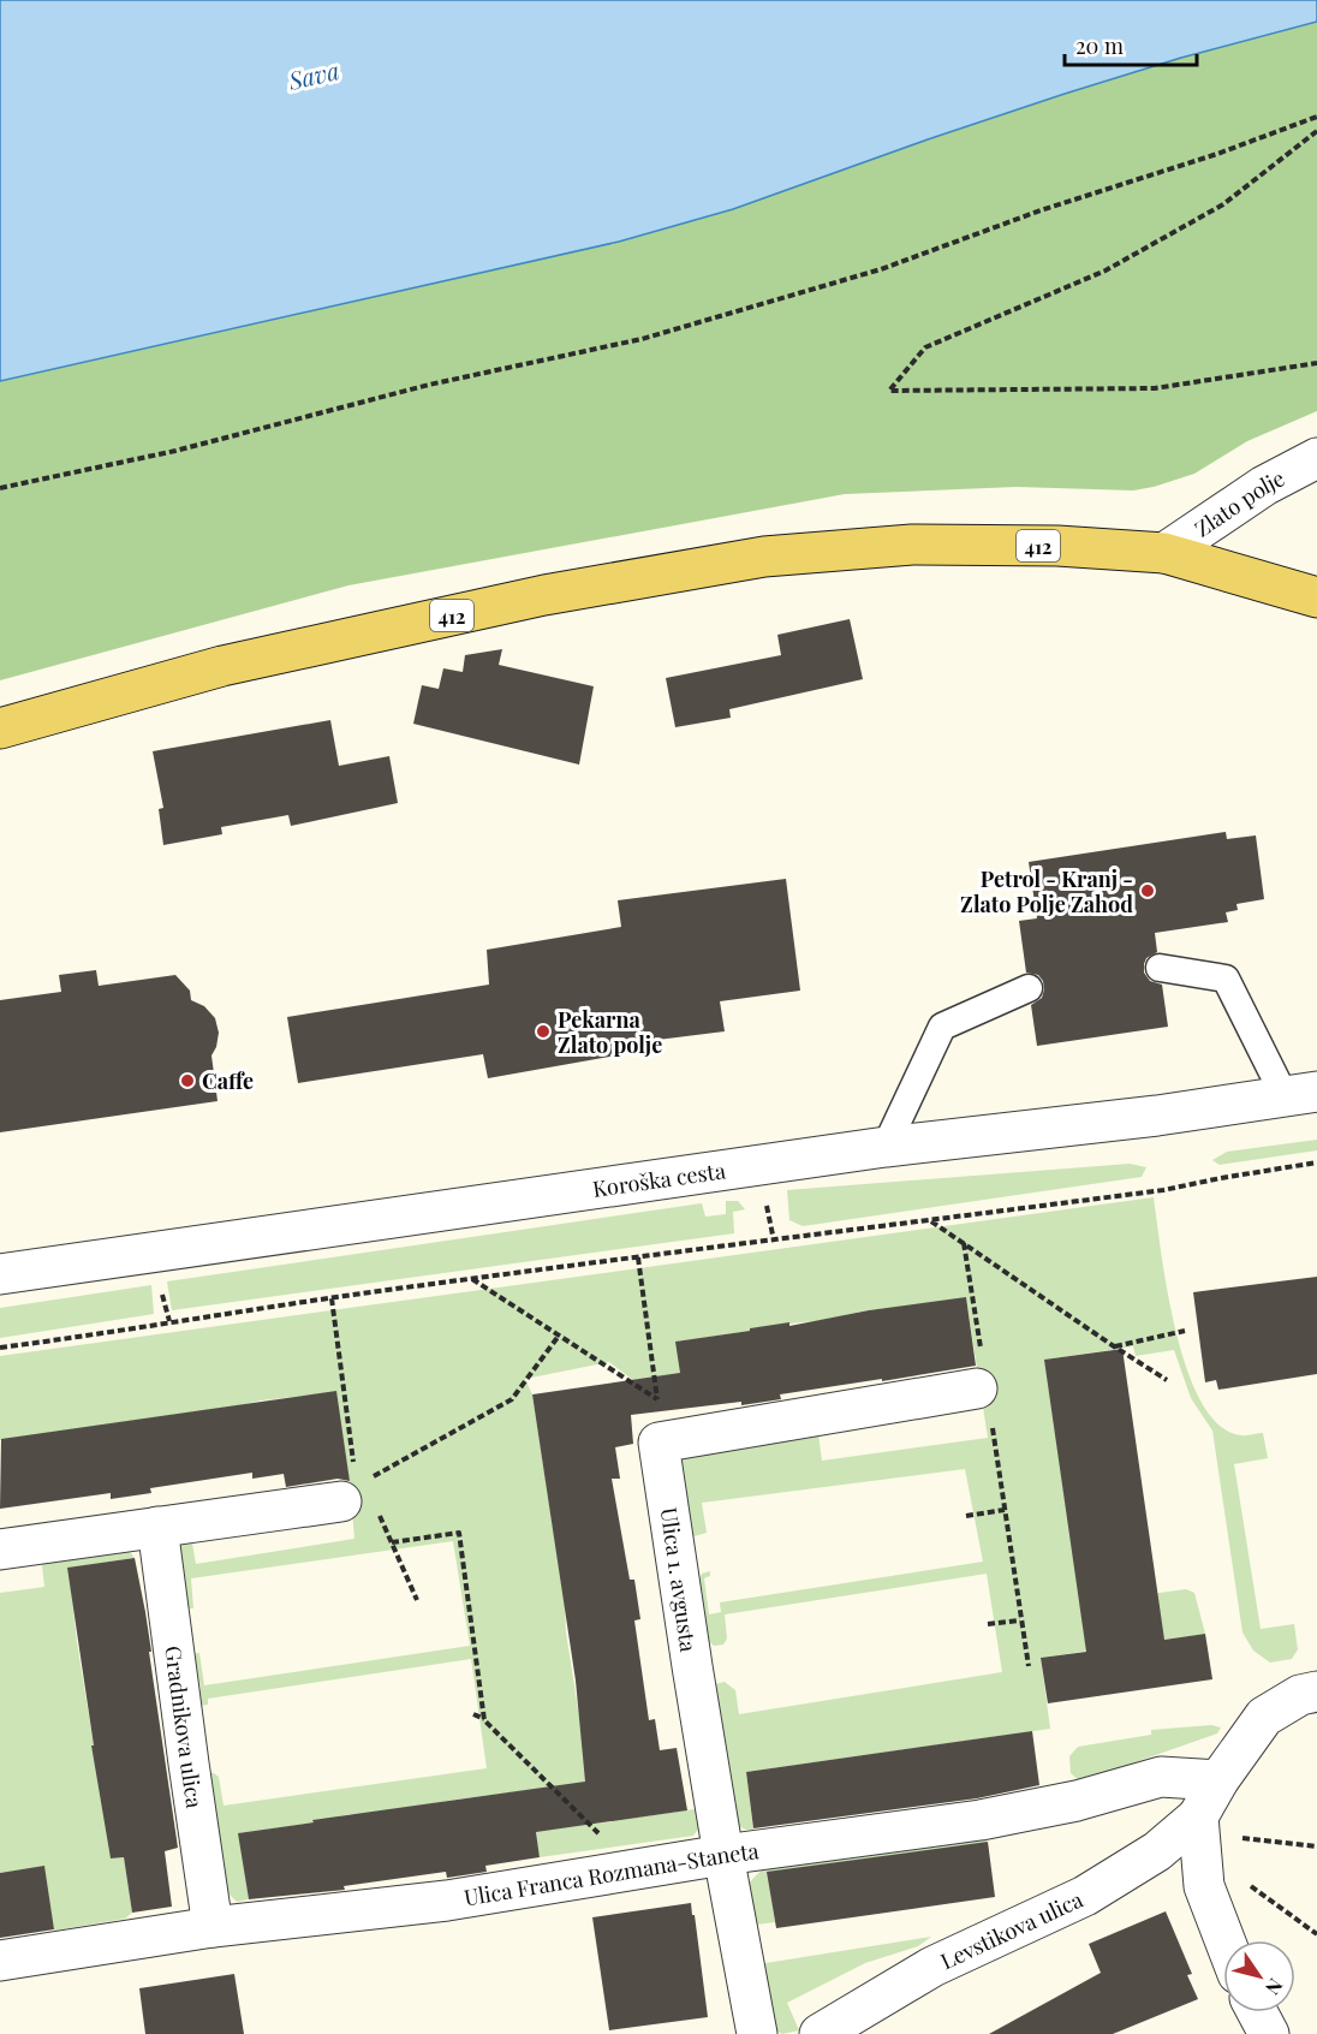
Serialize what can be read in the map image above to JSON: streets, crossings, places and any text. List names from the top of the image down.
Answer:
{
  "streets": {
    "main road": ["412"],
    "street": [
      "Zlato polje",
      "Koroška cesta",
      "Ulica 1. avgusta",
      "Gradnikova ulica",
      "Ulica Franca Rozmana-Staneta",
      "Levstikova ulica"
    ]
  },
  "crossings": [
    ["Zlato polje", "412"],
    ["Ulica 1. avgusta", "Ulica Franca Rozmana-Staneta"],
    ["Gradnikova ulica", "Ulica Franca Rozmana-Staneta"],
    ["Ulica Franca Rozmana-Staneta", "Levstikova ulica"]
  ],
  "water": ["Sava"],
  "places": ["Petrol - Kranj - Zlato Polje Zahod", "Pekarna Zlato polje", "Caffe"],
  "scale_bar": "20 m",
  "north": "bottom right"
}
